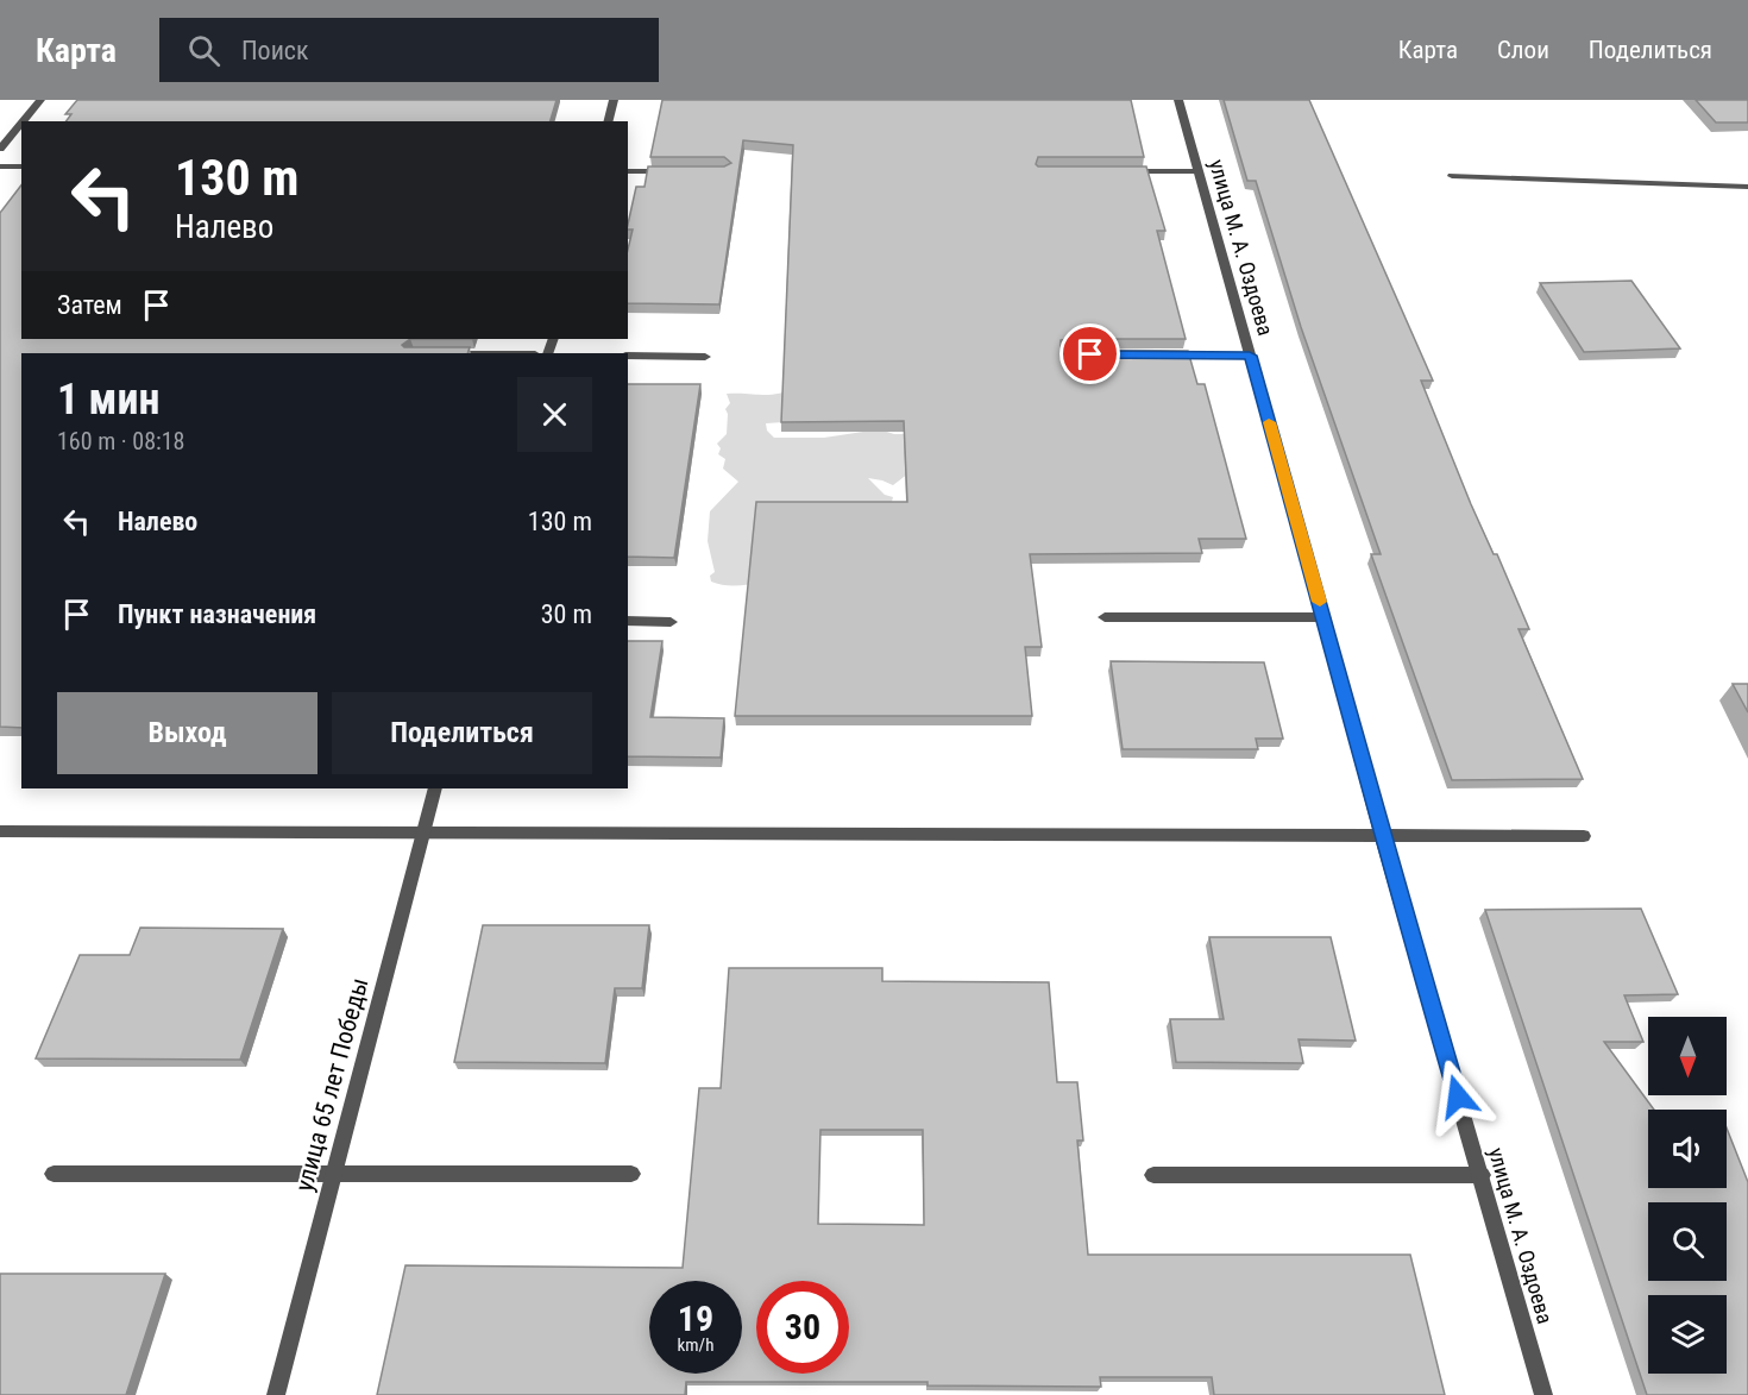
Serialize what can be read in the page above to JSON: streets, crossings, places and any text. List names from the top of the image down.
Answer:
{
  "streets": {
    "street": ["улица М. А. Оздоева", "улица 65 лет Победы"]
  },
  "north": "bottom",
  "page": {
    "header": "Карта",
    "search": "Поиск",
    "nav": ["Карта", "Слои", "Поделиться"],
    "turn": ["130 m", "Налево"],
    "then": "Затем",
    "heading": ["1 мин", "160 m · 08:18"],
    "list": [
      {
        "name": "Налево",
        "value": "130 m"
      },
      {
        "name": "Пункт назначения",
        "value": "30 m"
      }
    ],
    "buttons": ["Выход", "Поделиться"],
    "speed": "19 km/h",
    "limit": "30"
  }
}
